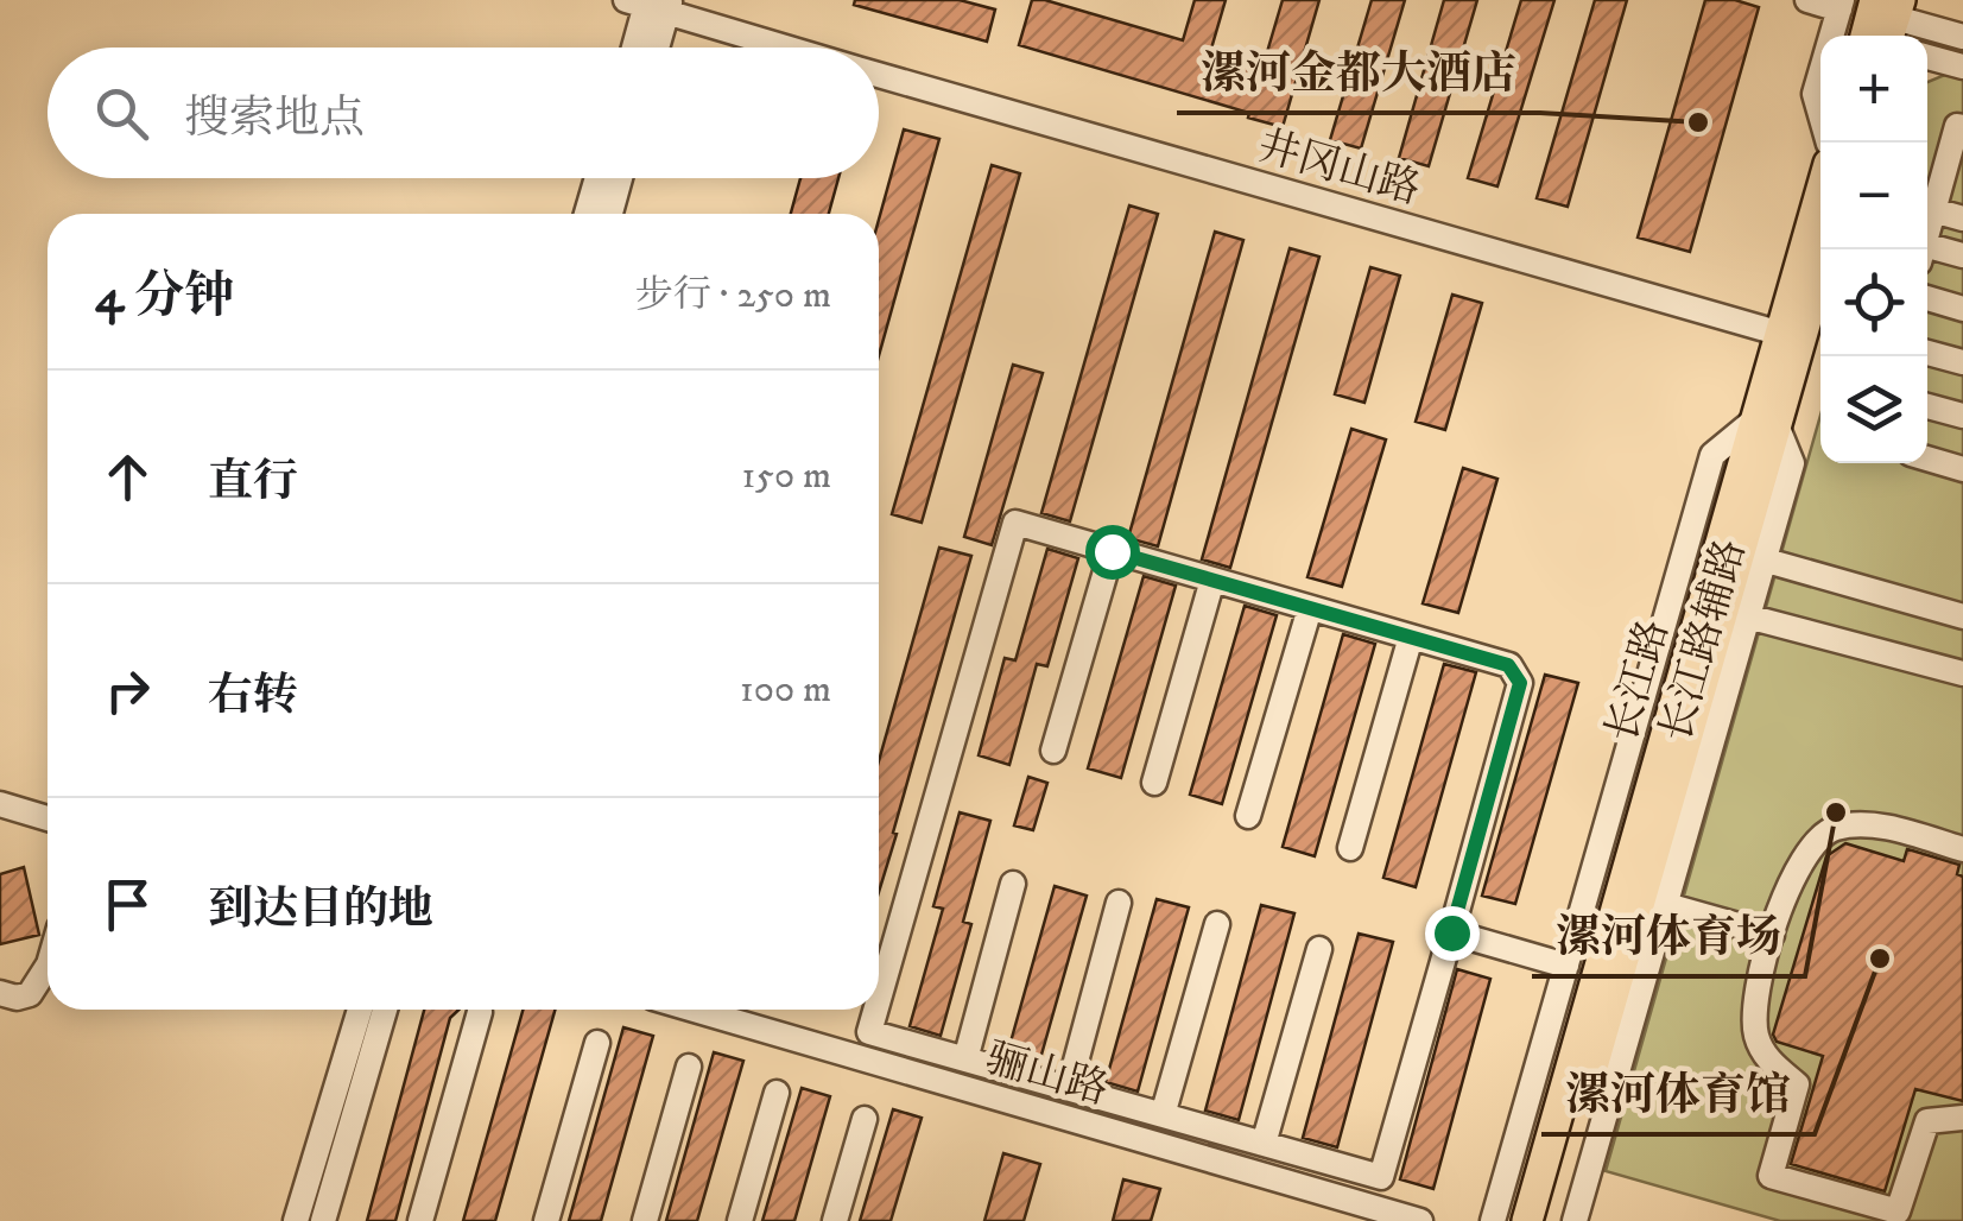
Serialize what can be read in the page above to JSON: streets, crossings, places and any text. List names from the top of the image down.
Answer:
{
  "streets": {
    "main road": ["长江路"],
    "street": ["井冈山路", "长江路辅路", "骊山路"]
  },
  "crossings": [
    ["井冈山路", "长江路"],
    ["长江路辅路", "长江路"]
  ],
  "places": ["漯河金都大酒店", "漯河体育场", "漯河体育馆"],
  "page": {
    "map_buttons": ["+", "−"],
    "search": "搜索地点",
    "heading": ["4 分钟", "步行 · 250 m"],
    "list": [
      ["直行", "150 m"],
      ["右转", "100 m"],
      "到达目的地"
    ]
  }
}
